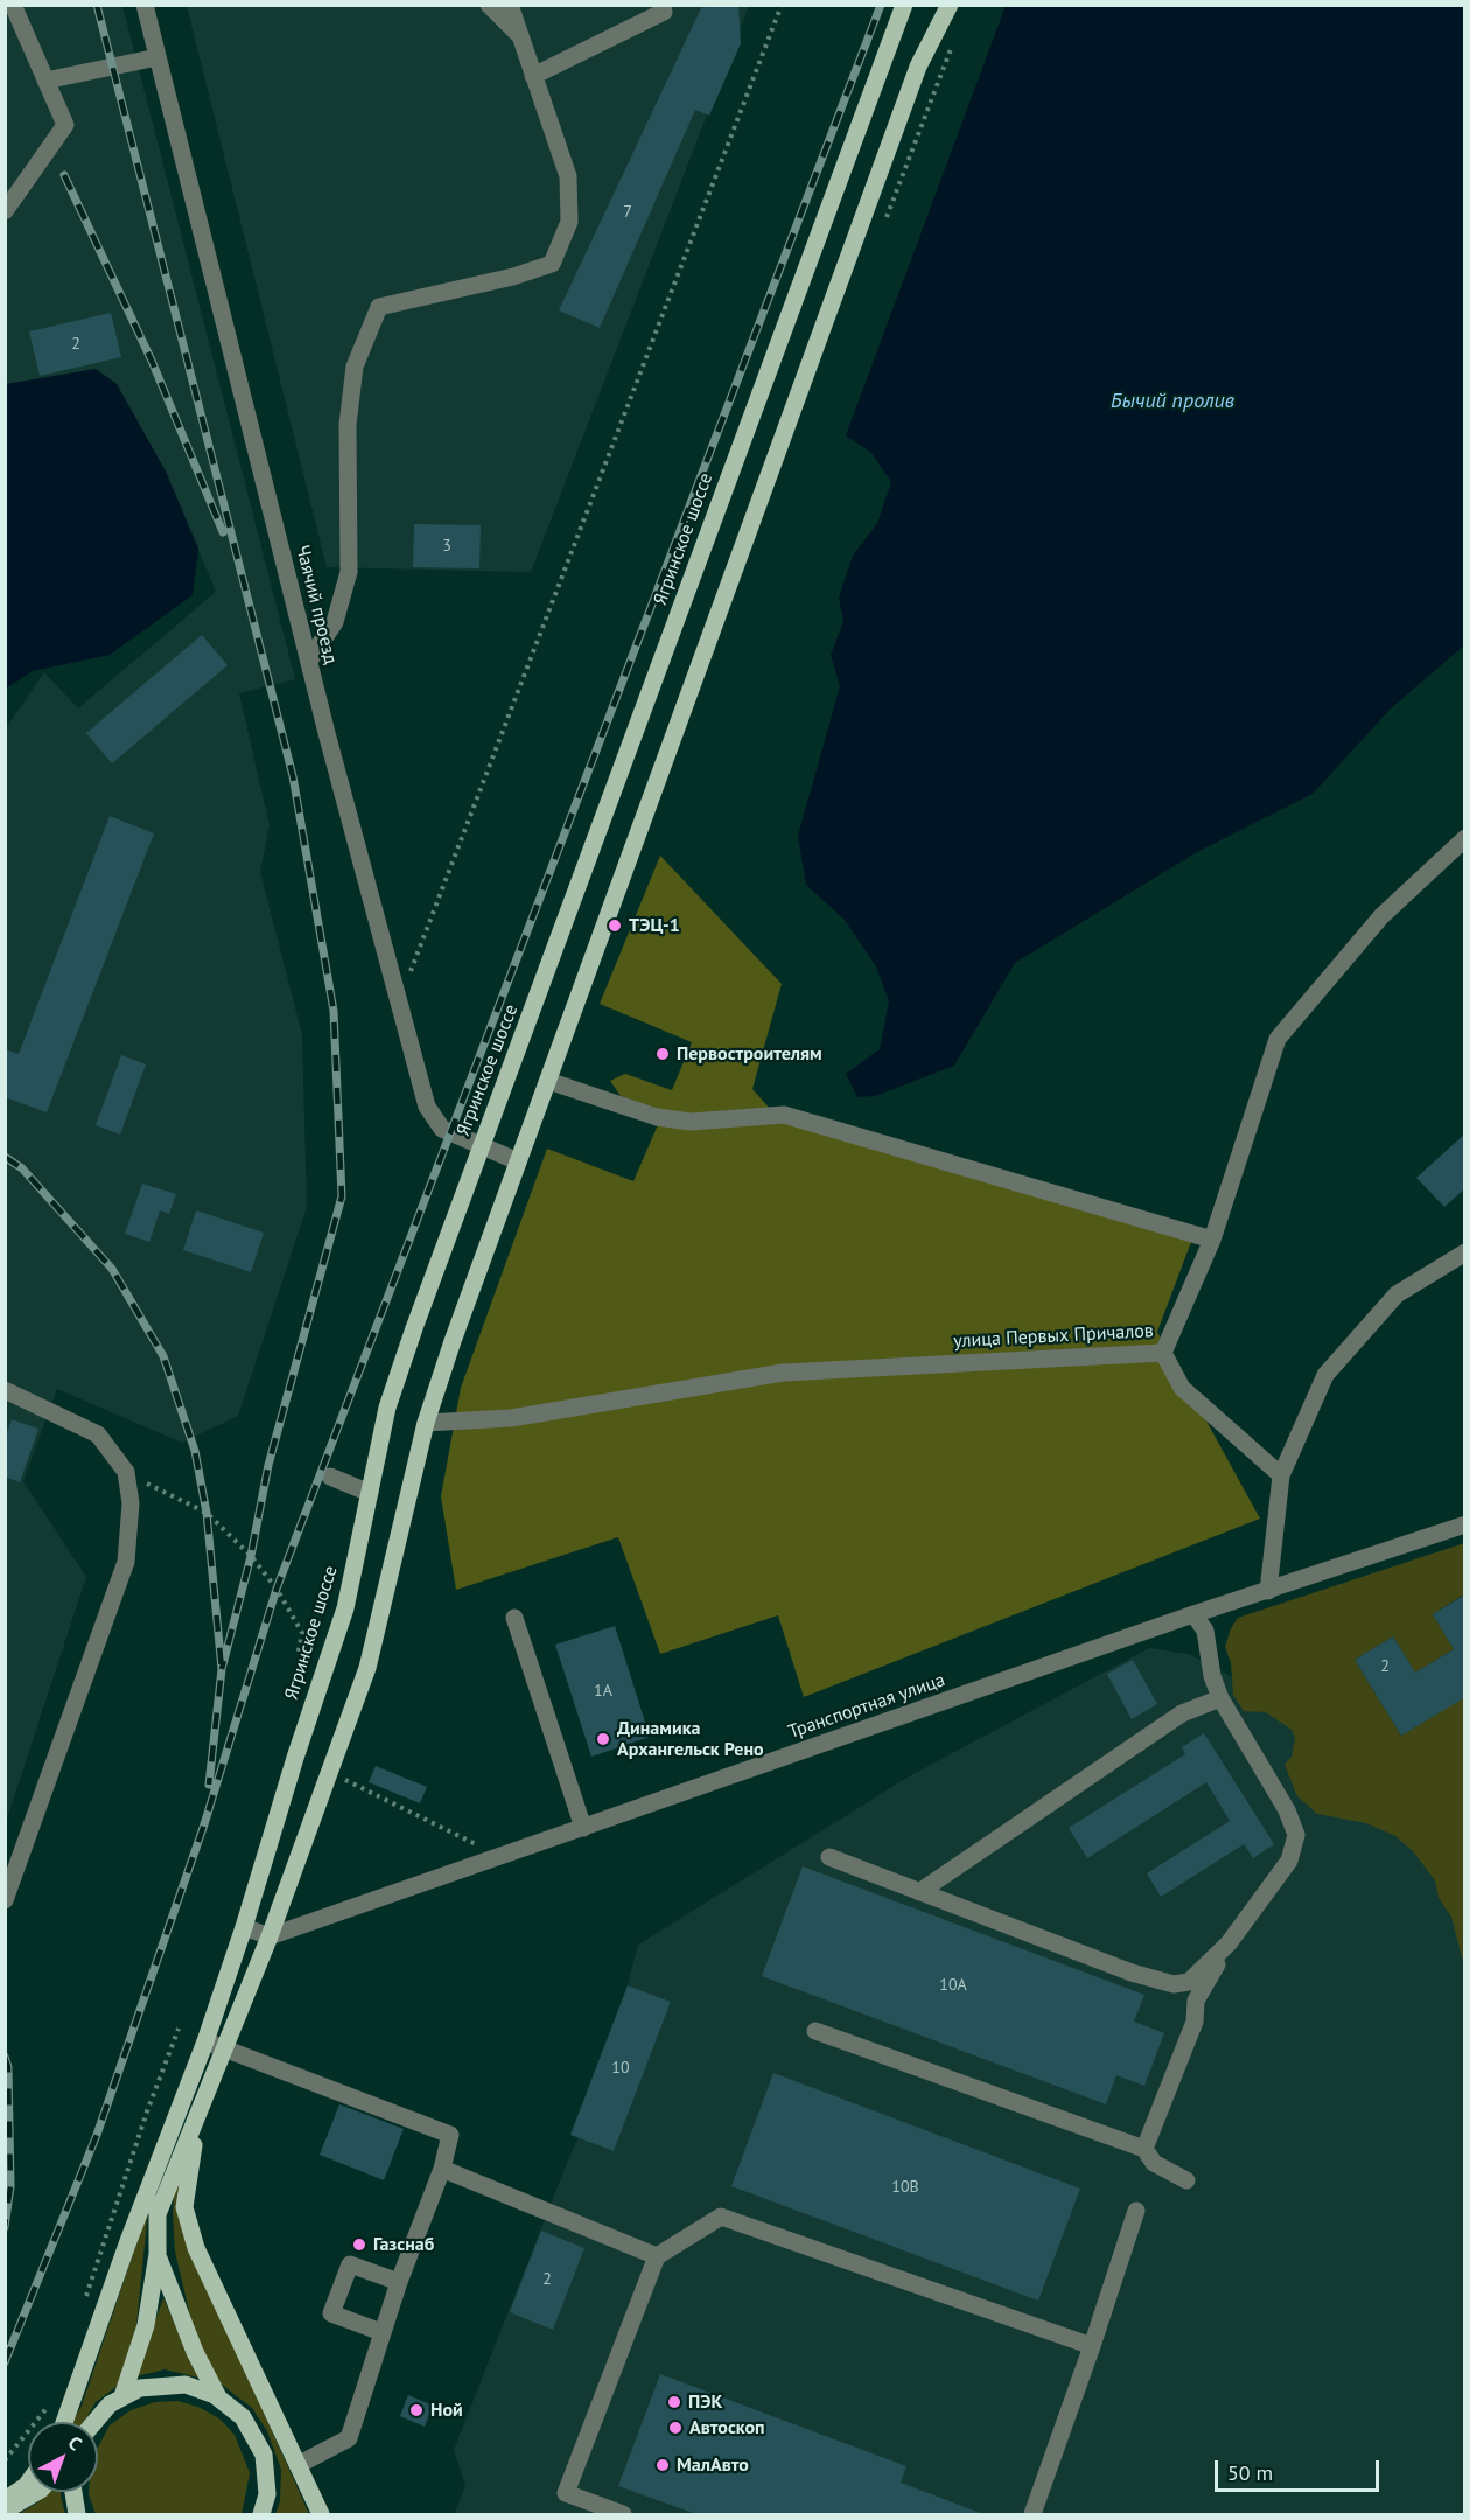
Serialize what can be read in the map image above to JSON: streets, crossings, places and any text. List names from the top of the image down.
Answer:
{
  "streets": {
    "main road": ["Ягринское шоссе"],
    "street": ["Чаячий проезд", "улица Первых Причалов", "Транспортная улица"]
  },
  "crossings": [
    ["Ягринское шоссе", "Чаячий проезд"]
  ],
  "water": ["Бычий пролив"],
  "places": [
    "ТЭЦ-1",
    "Первостроителям",
    "Динамика Архангельск Рено",
    "Газснаб",
    "ПЭК",
    "Ной",
    "Автоскоп",
    "МалАвто"
  ],
  "house_numbers": [
    "7",
    "2",
    "3",
    "2",
    "1А",
    "10А",
    "10",
    "10В",
    "2"
  ],
  "scale_bar": "50 m",
  "north": "top right"
}
